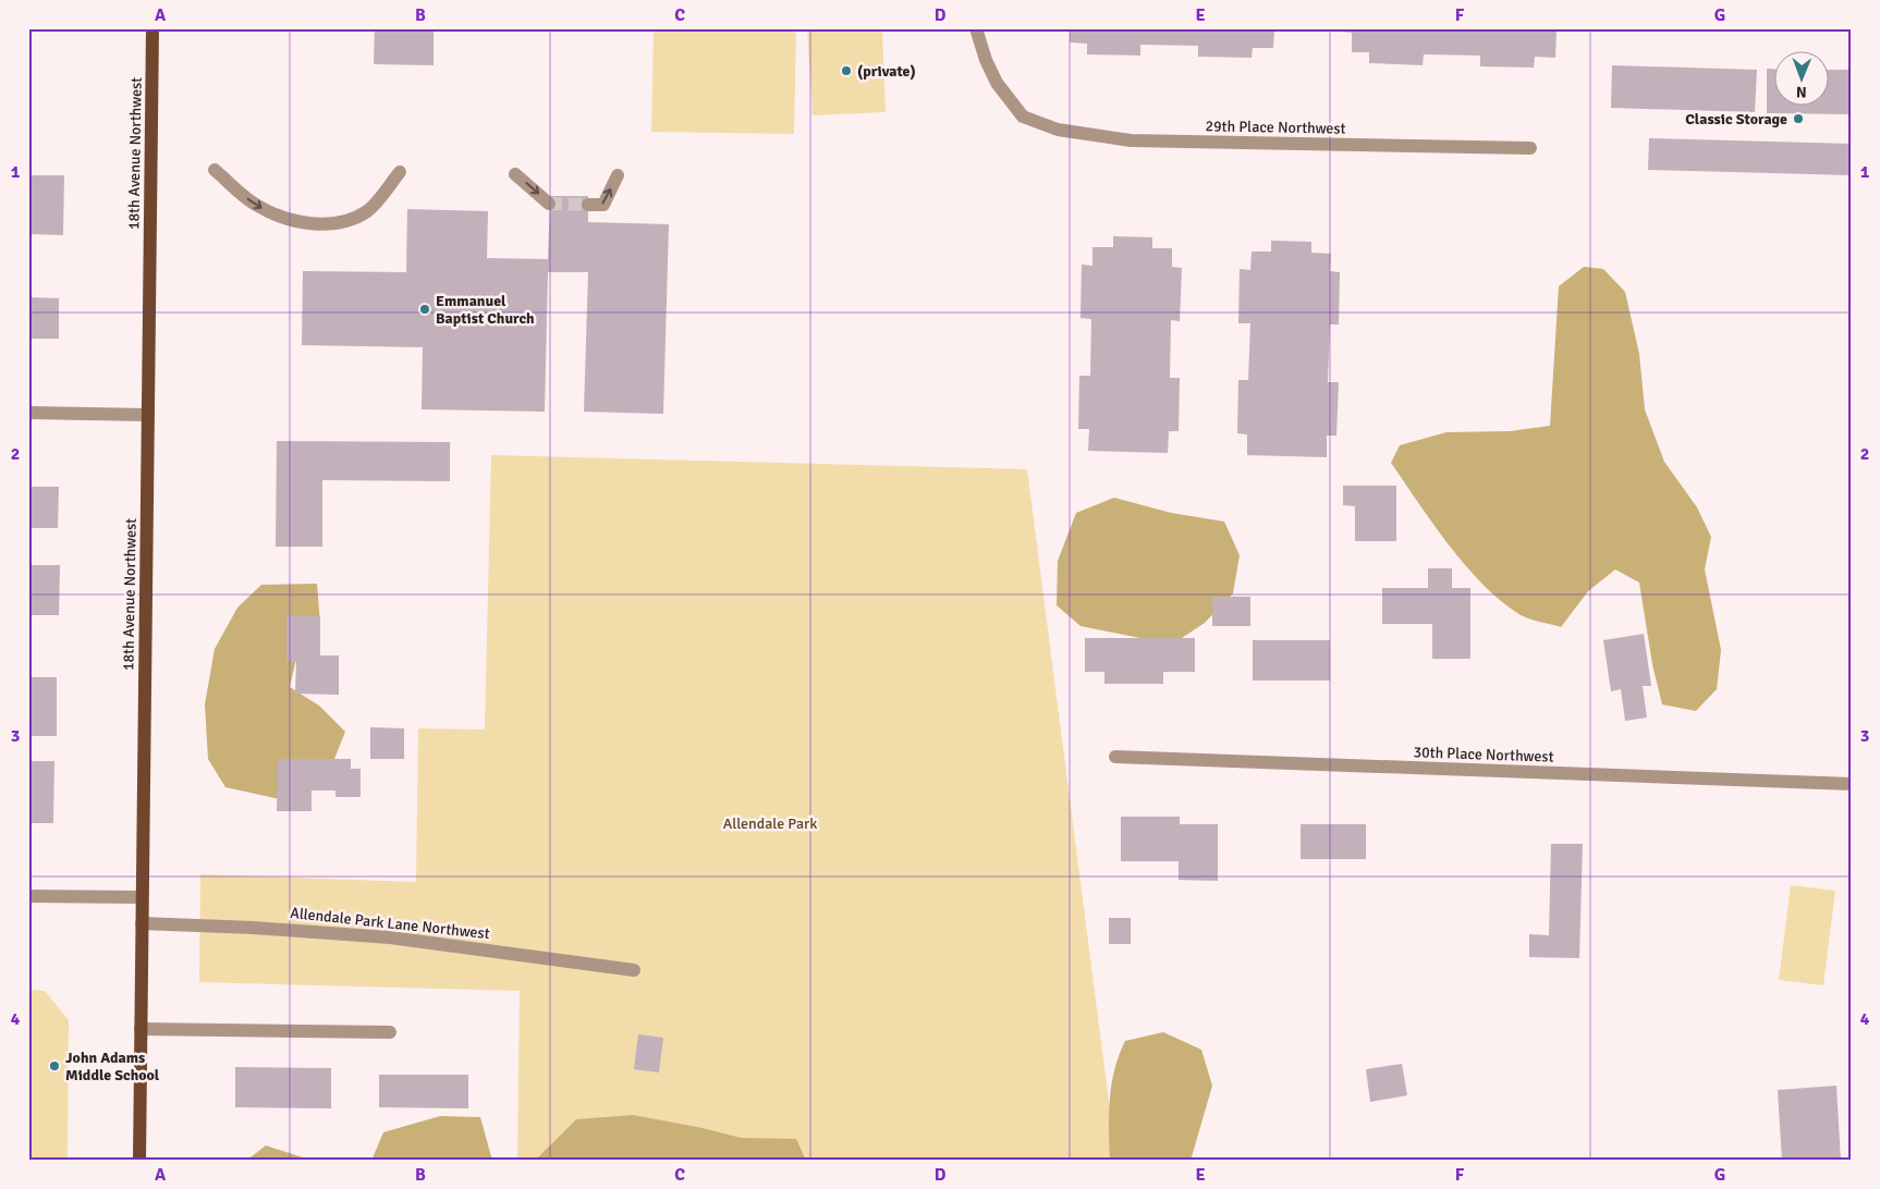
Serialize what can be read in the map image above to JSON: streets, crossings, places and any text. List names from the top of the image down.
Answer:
{
  "streets": {
    "main road": ["18th Avenue Northwest"],
    "street": ["29th Place Northwest", "30th Place Northwest", "Allendale Park Lane Northwest"]
  },
  "crossings": [
    ["18th Avenue Northwest", "Allendale Park Lane Northwest"]
  ],
  "parks": ["Allendale Park"],
  "places": [
    "(private)",
    "Classic Storage",
    "Emmanuel Baptist Church",
    "John Adams Middle School"
  ],
  "north": "bottom",
  "grid": {
    "columns": [
      "A",
      "B",
      "C",
      "D",
      "E",
      "F",
      "G"
    ],
    "rows": [
      "1",
      "2",
      "3",
      "4"
    ]
  }
}
